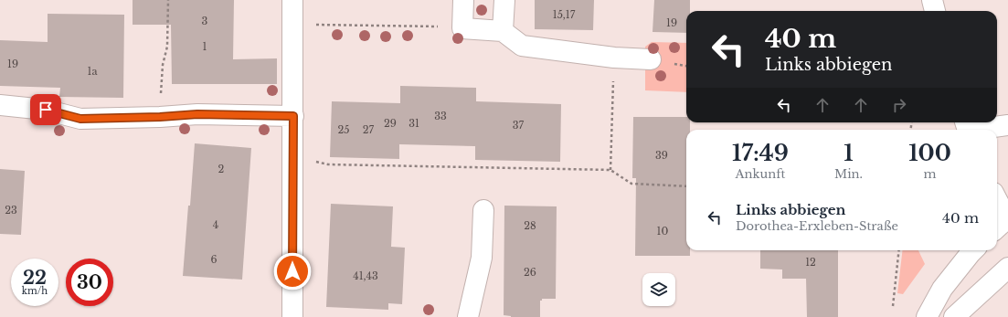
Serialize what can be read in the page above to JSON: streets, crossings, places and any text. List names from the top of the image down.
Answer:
{
  "house_numbers": [
    "15,17",
    "3",
    "19",
    "1",
    "19",
    "1a",
    "33",
    "29",
    "31",
    "37",
    "25",
    "27",
    "39",
    "2",
    "23",
    "4",
    "28",
    "10",
    "6",
    "12",
    "26",
    "41,43"
  ],
  "page": {
    "turn": ["40 m", "Links abbiegen"],
    "eta": [
      "17:49",
      "Ankunft",
      "1",
      "Min.",
      "100",
      "m"
    ],
    "list": [
      {
        "name": "Links abbiegen",
        "note": "Dorothea-Erxleben-Straße",
        "value": "40 m"
      }
    ],
    "speed": "22 km/h",
    "limit": "30"
  }
}
